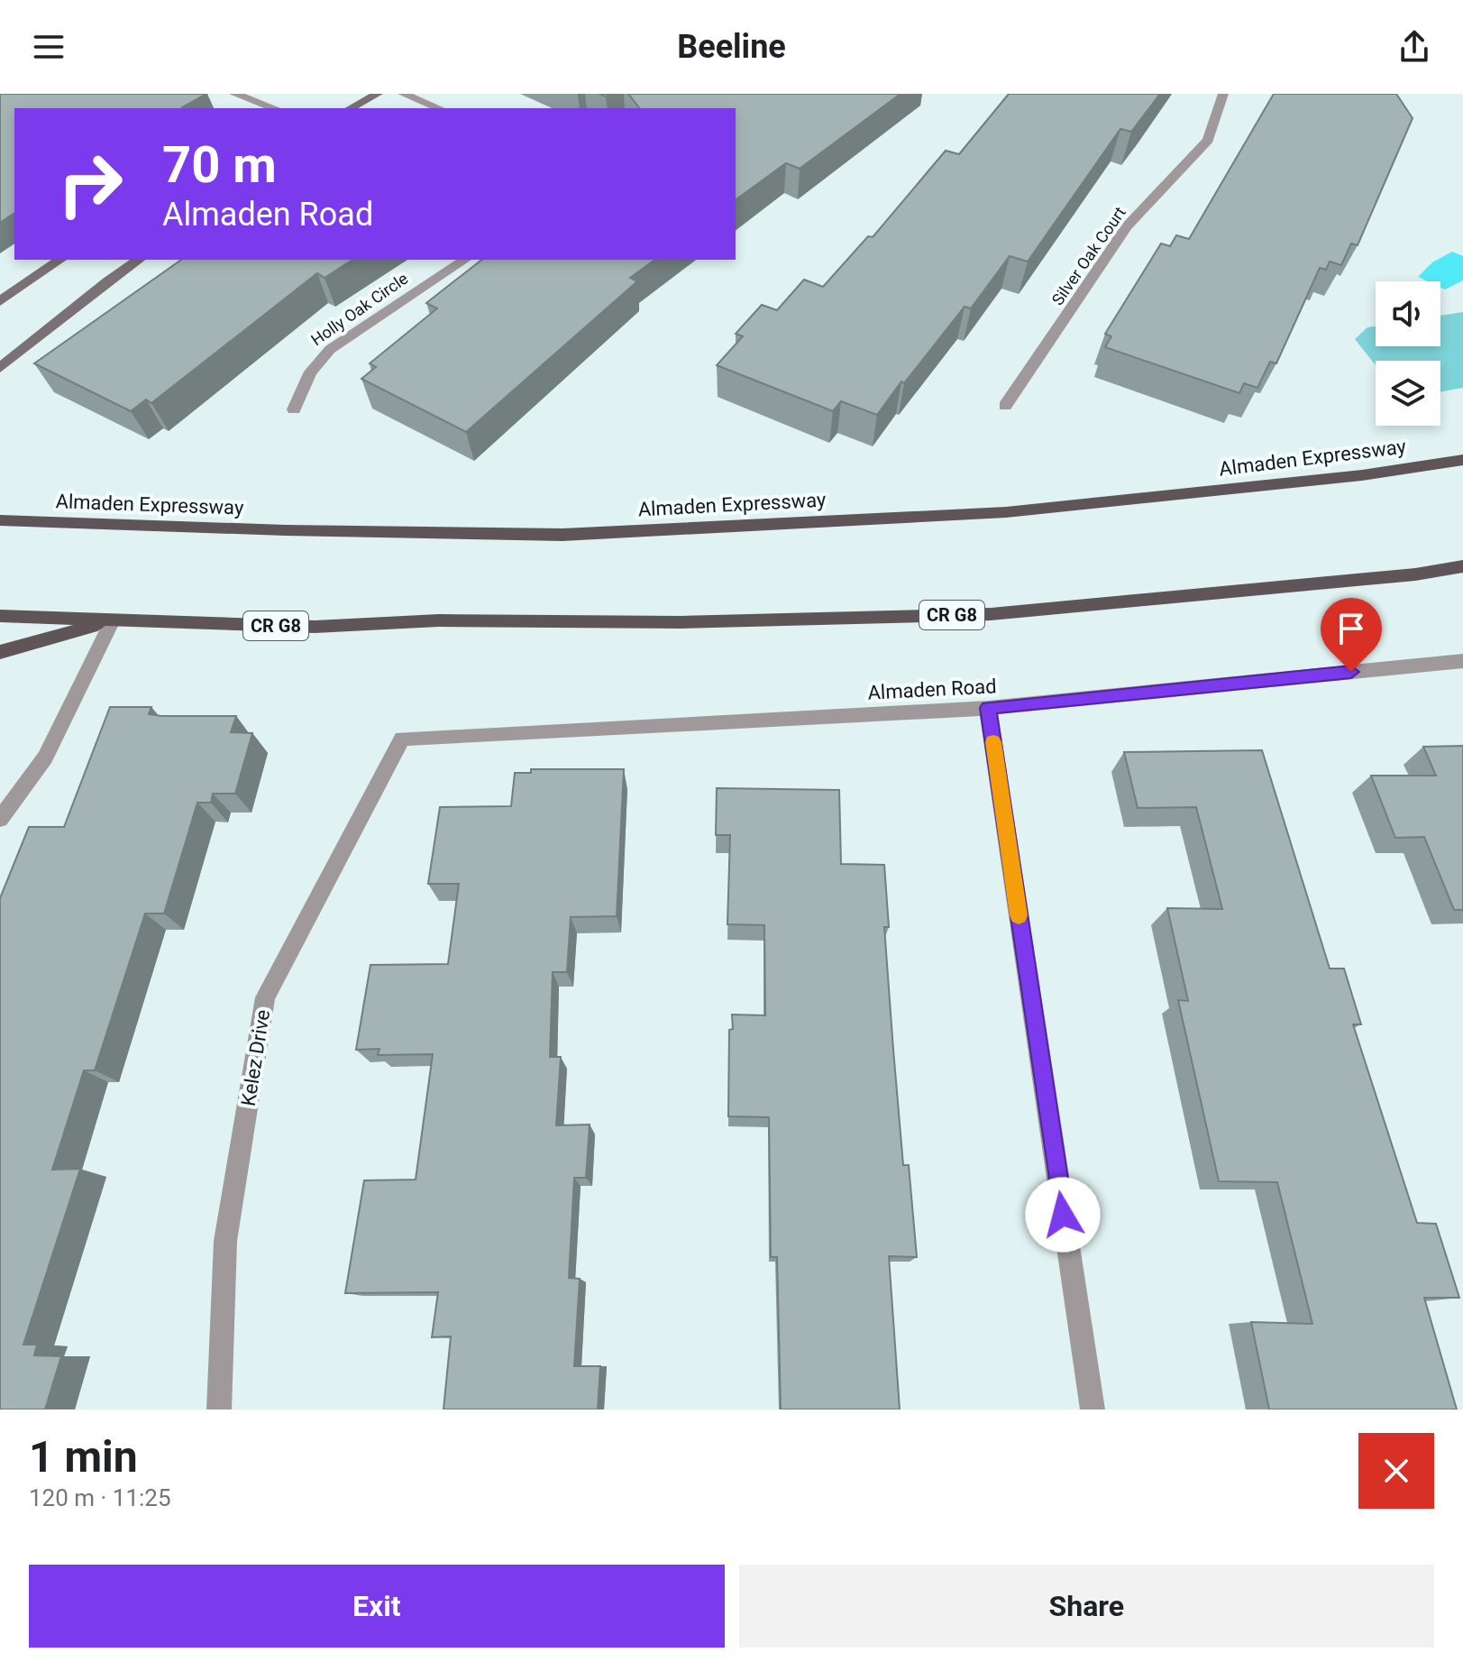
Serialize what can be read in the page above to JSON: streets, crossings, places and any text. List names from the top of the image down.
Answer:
{
  "streets": {
    "main road": ["Almaden Expressway", "CR G8"],
    "street": [
      "Silver Oak Court",
      "Holly Oak Circle",
      "Almaden Road",
      "Kelez Drive"
    ]
  },
  "crossings": [
    ["Almaden Road", "Kelez Drive"]
  ],
  "page": {
    "header": "Beeline",
    "turn": ["70 m", "Almaden Road"],
    "heading": ["1 min", "120 m · 11:25"],
    "buttons": ["Exit", "Share"]
  }
}
